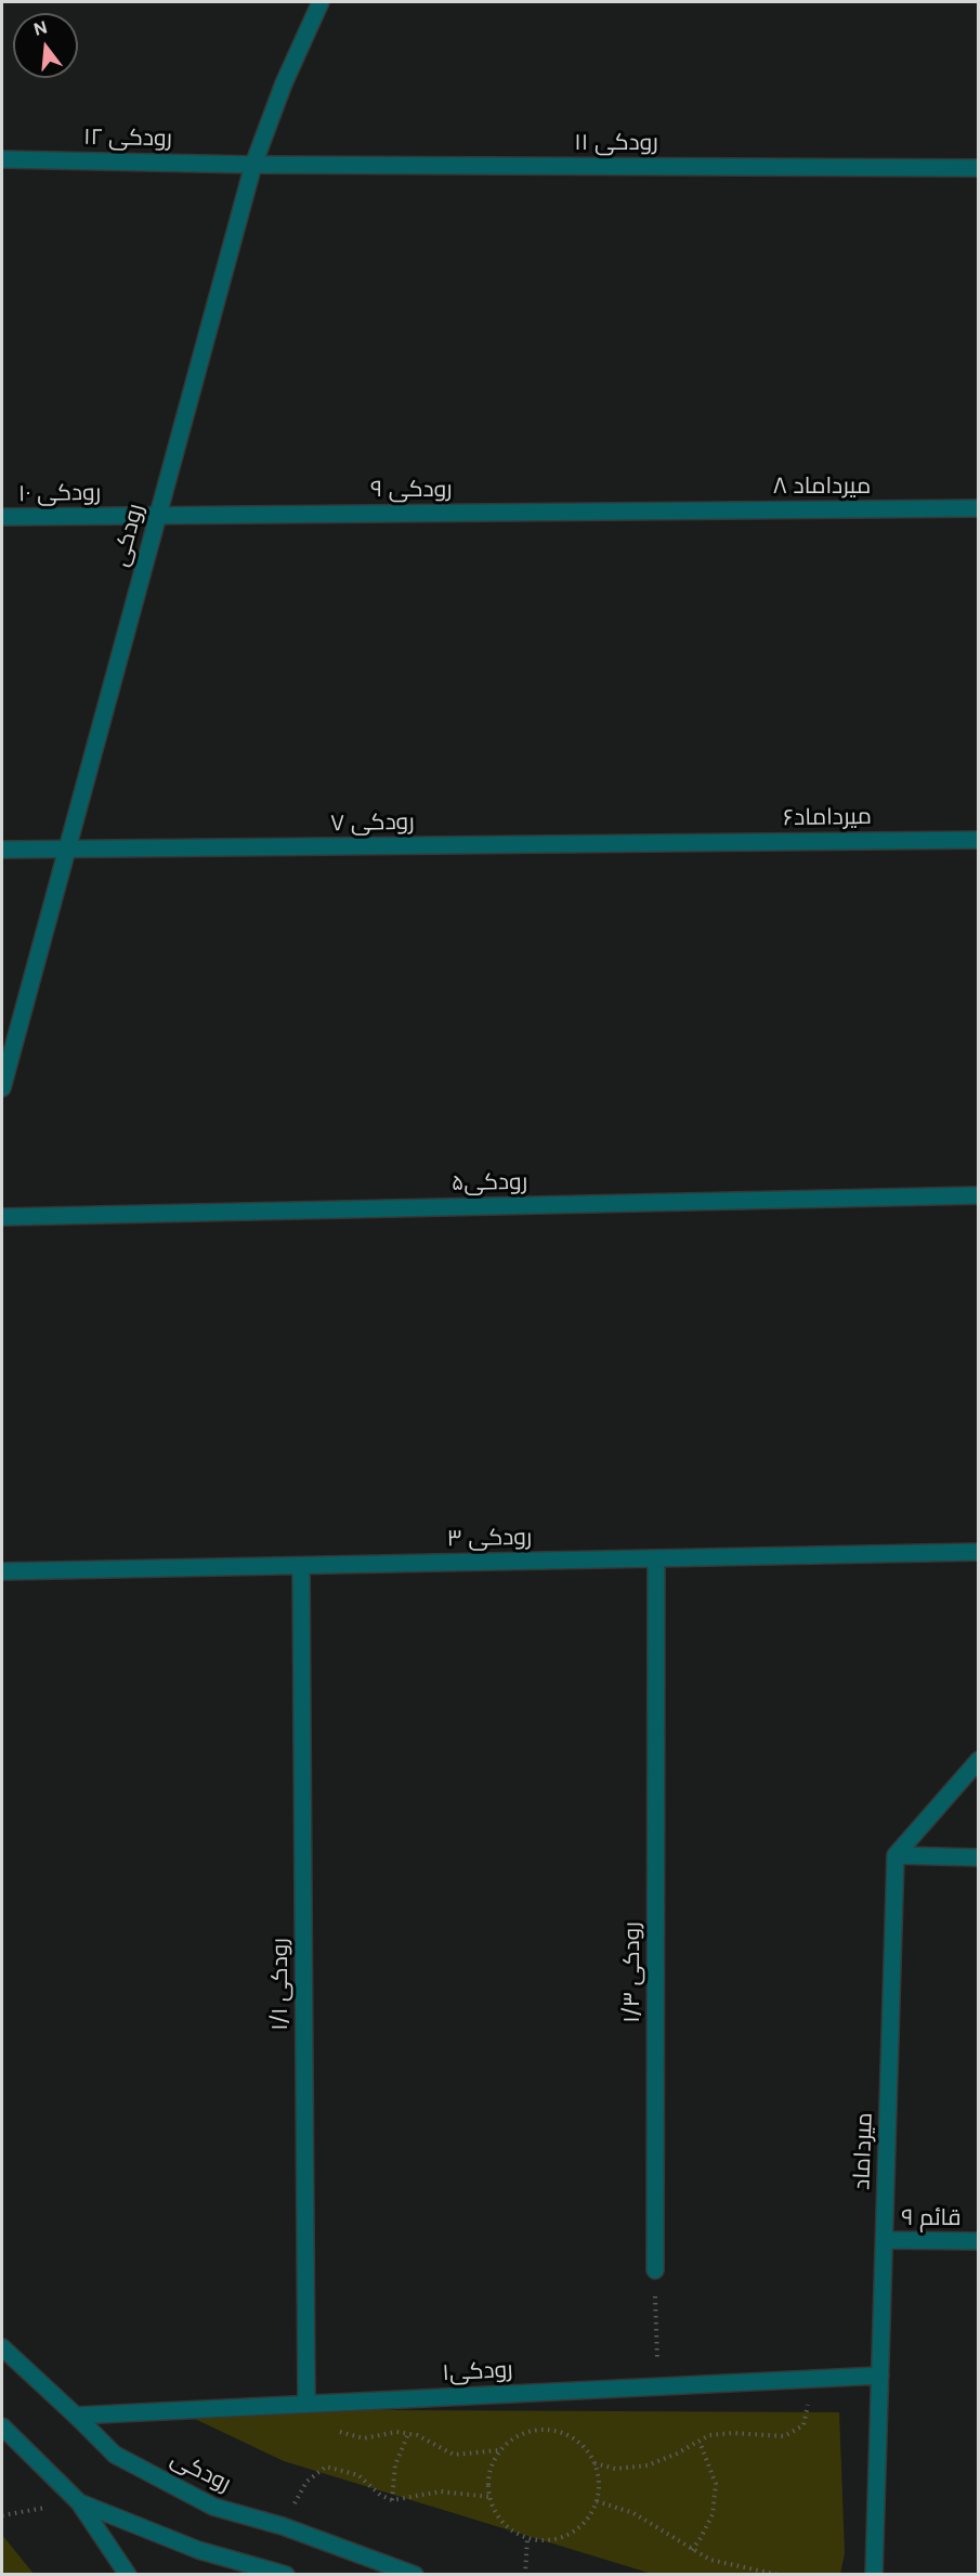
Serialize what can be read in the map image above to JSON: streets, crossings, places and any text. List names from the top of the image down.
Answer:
{
  "streets": {
    "street": [
      "رودکی ۱۲",
      "رودکی ۱۱",
      "میرداماد ۸",
      "رودکی ۹",
      "رودکی ۱۰",
      "رودکی",
      "میرداماد۶",
      "رودکی ۷",
      "رودکی۵",
      "رودکی ۳",
      "رودکی ۱/۳",
      "رودکی ۱/۱",
      "میرداماد",
      "قائم ۹",
      "رودکی۱"
    ]
  },
  "crossings": [
    ["رودکی ۱۲", "رودکی ۱۱"],
    ["رودکی ۱۲", "رودکی"],
    ["رودکی ۱۱", "رودکی"],
    ["میرداماد ۸", "رودکی ۹"],
    ["رودکی ۹", "رودکی ۱۰"],
    ["رودکی ۹", "رودکی"],
    ["رودکی ۱۰", "رودکی"],
    ["رودکی", "رودکی ۷"],
    ["رودکی", "رودکی۱"],
    ["میرداماد۶", "رودکی ۷"],
    ["رودکی ۳", "رودکی ۱/۳"],
    ["رودکی ۳", "رودکی ۱/۱"],
    ["رودکی ۱/۱", "رودکی۱"],
    ["میرداماد", "قائم ۹"],
    ["میرداماد", "رودکی۱"]
  ],
  "north": "top"
}
